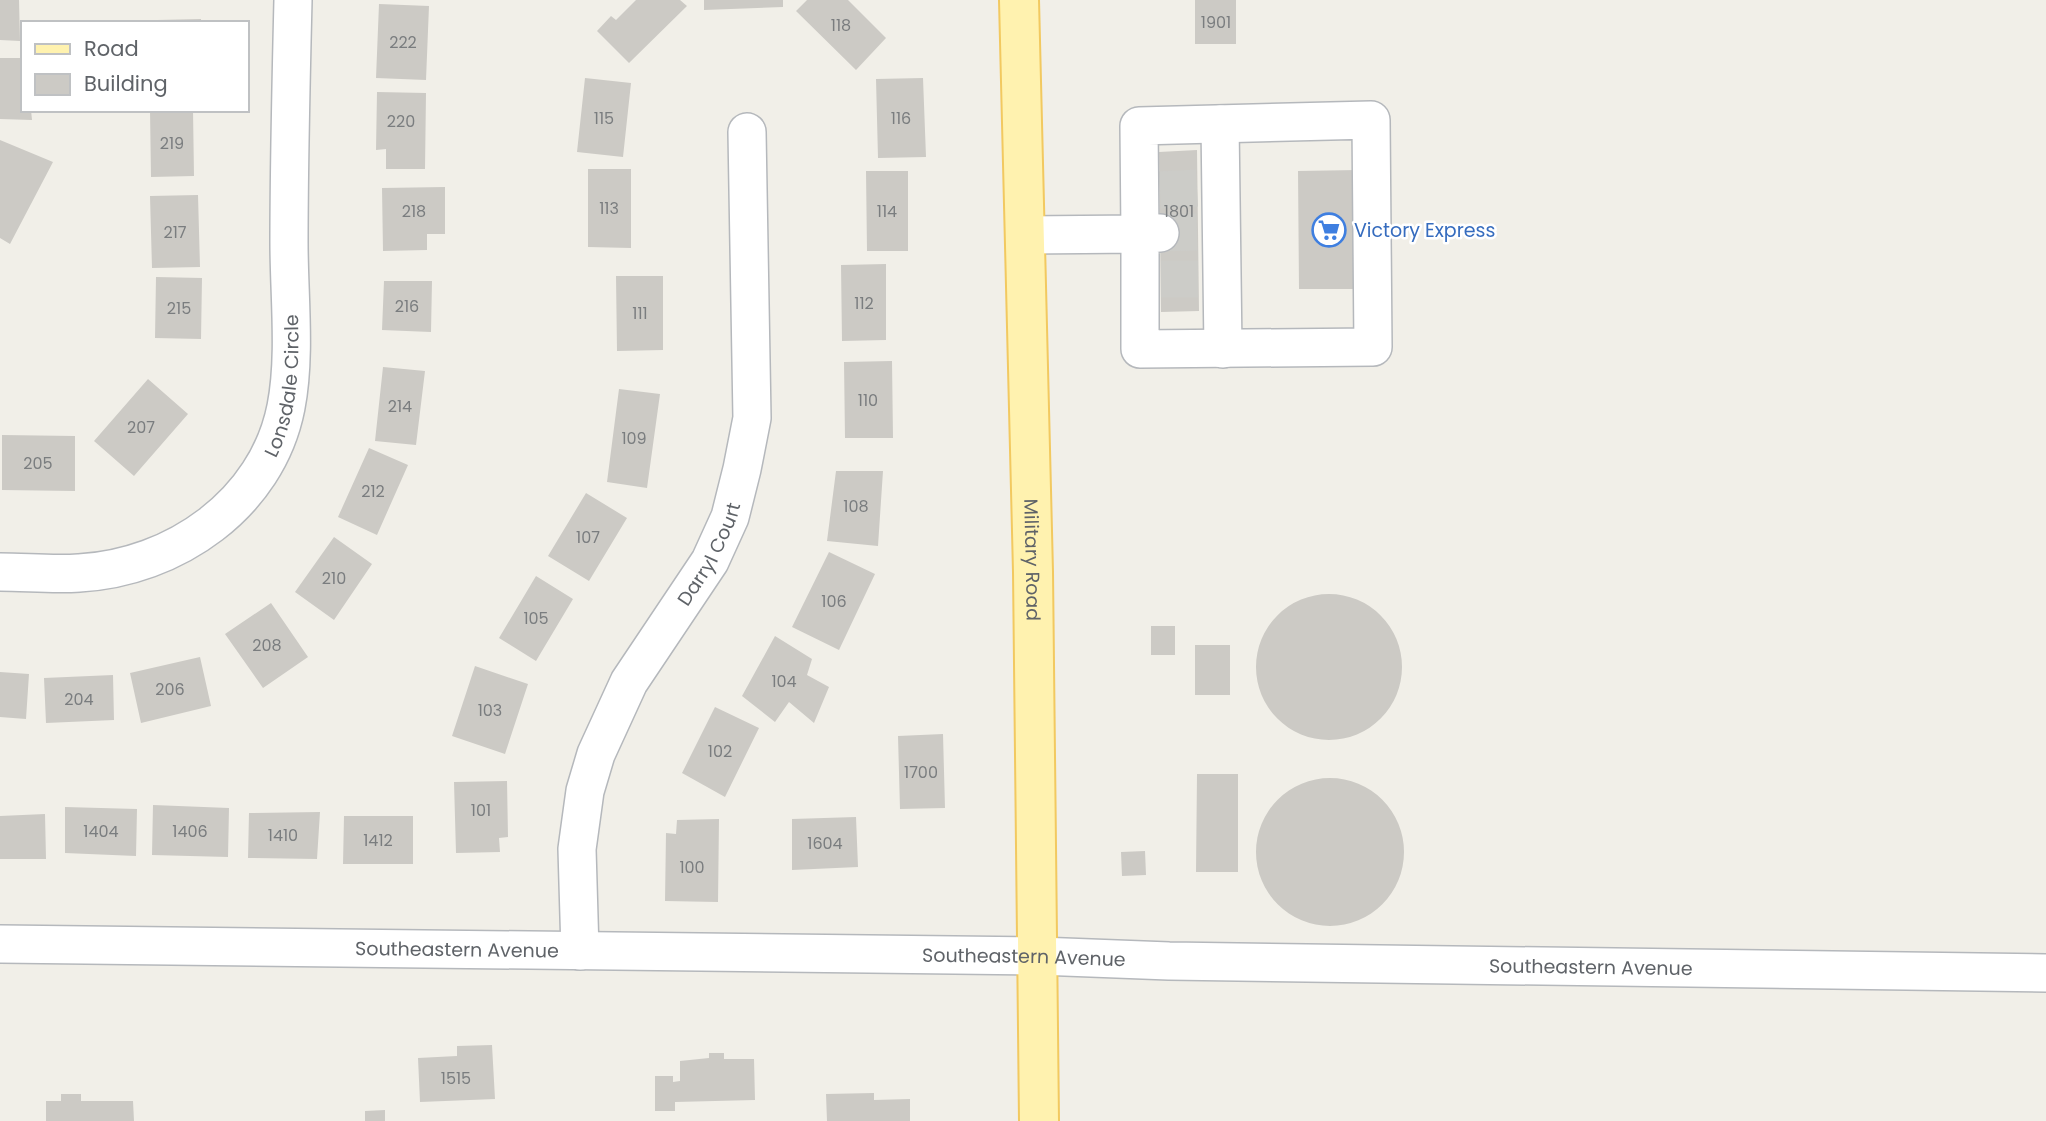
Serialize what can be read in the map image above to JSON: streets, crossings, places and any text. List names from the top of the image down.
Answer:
{
  "streets": {
    "main road": ["Military Road"],
    "street": ["Lonsdale Circle", "Darryl Court", "Southeastern Avenue"]
  },
  "crossings": [
    ["Darryl Court", "Southeastern Avenue"],
    ["Military Road", "Southeastern Avenue"]
  ],
  "places": {
    "supermarket": ["Victory Express"]
  },
  "house_numbers": [
    "1901",
    "118",
    "222",
    "115",
    "116",
    "220",
    "219",
    "113",
    "218",
    "114",
    "1801",
    "217",
    "112",
    "216",
    "215",
    "111",
    "110",
    "214",
    "207",
    "109",
    "205",
    "212",
    "108",
    "107",
    "210",
    "106",
    "105",
    "208",
    "104",
    "206",
    "204",
    "103",
    "102",
    "1700",
    "101",
    "1404",
    "1406",
    "1410",
    "1412",
    "1604",
    "100",
    "1515"
  ],
  "legend": ["Road", "Building"]
}
